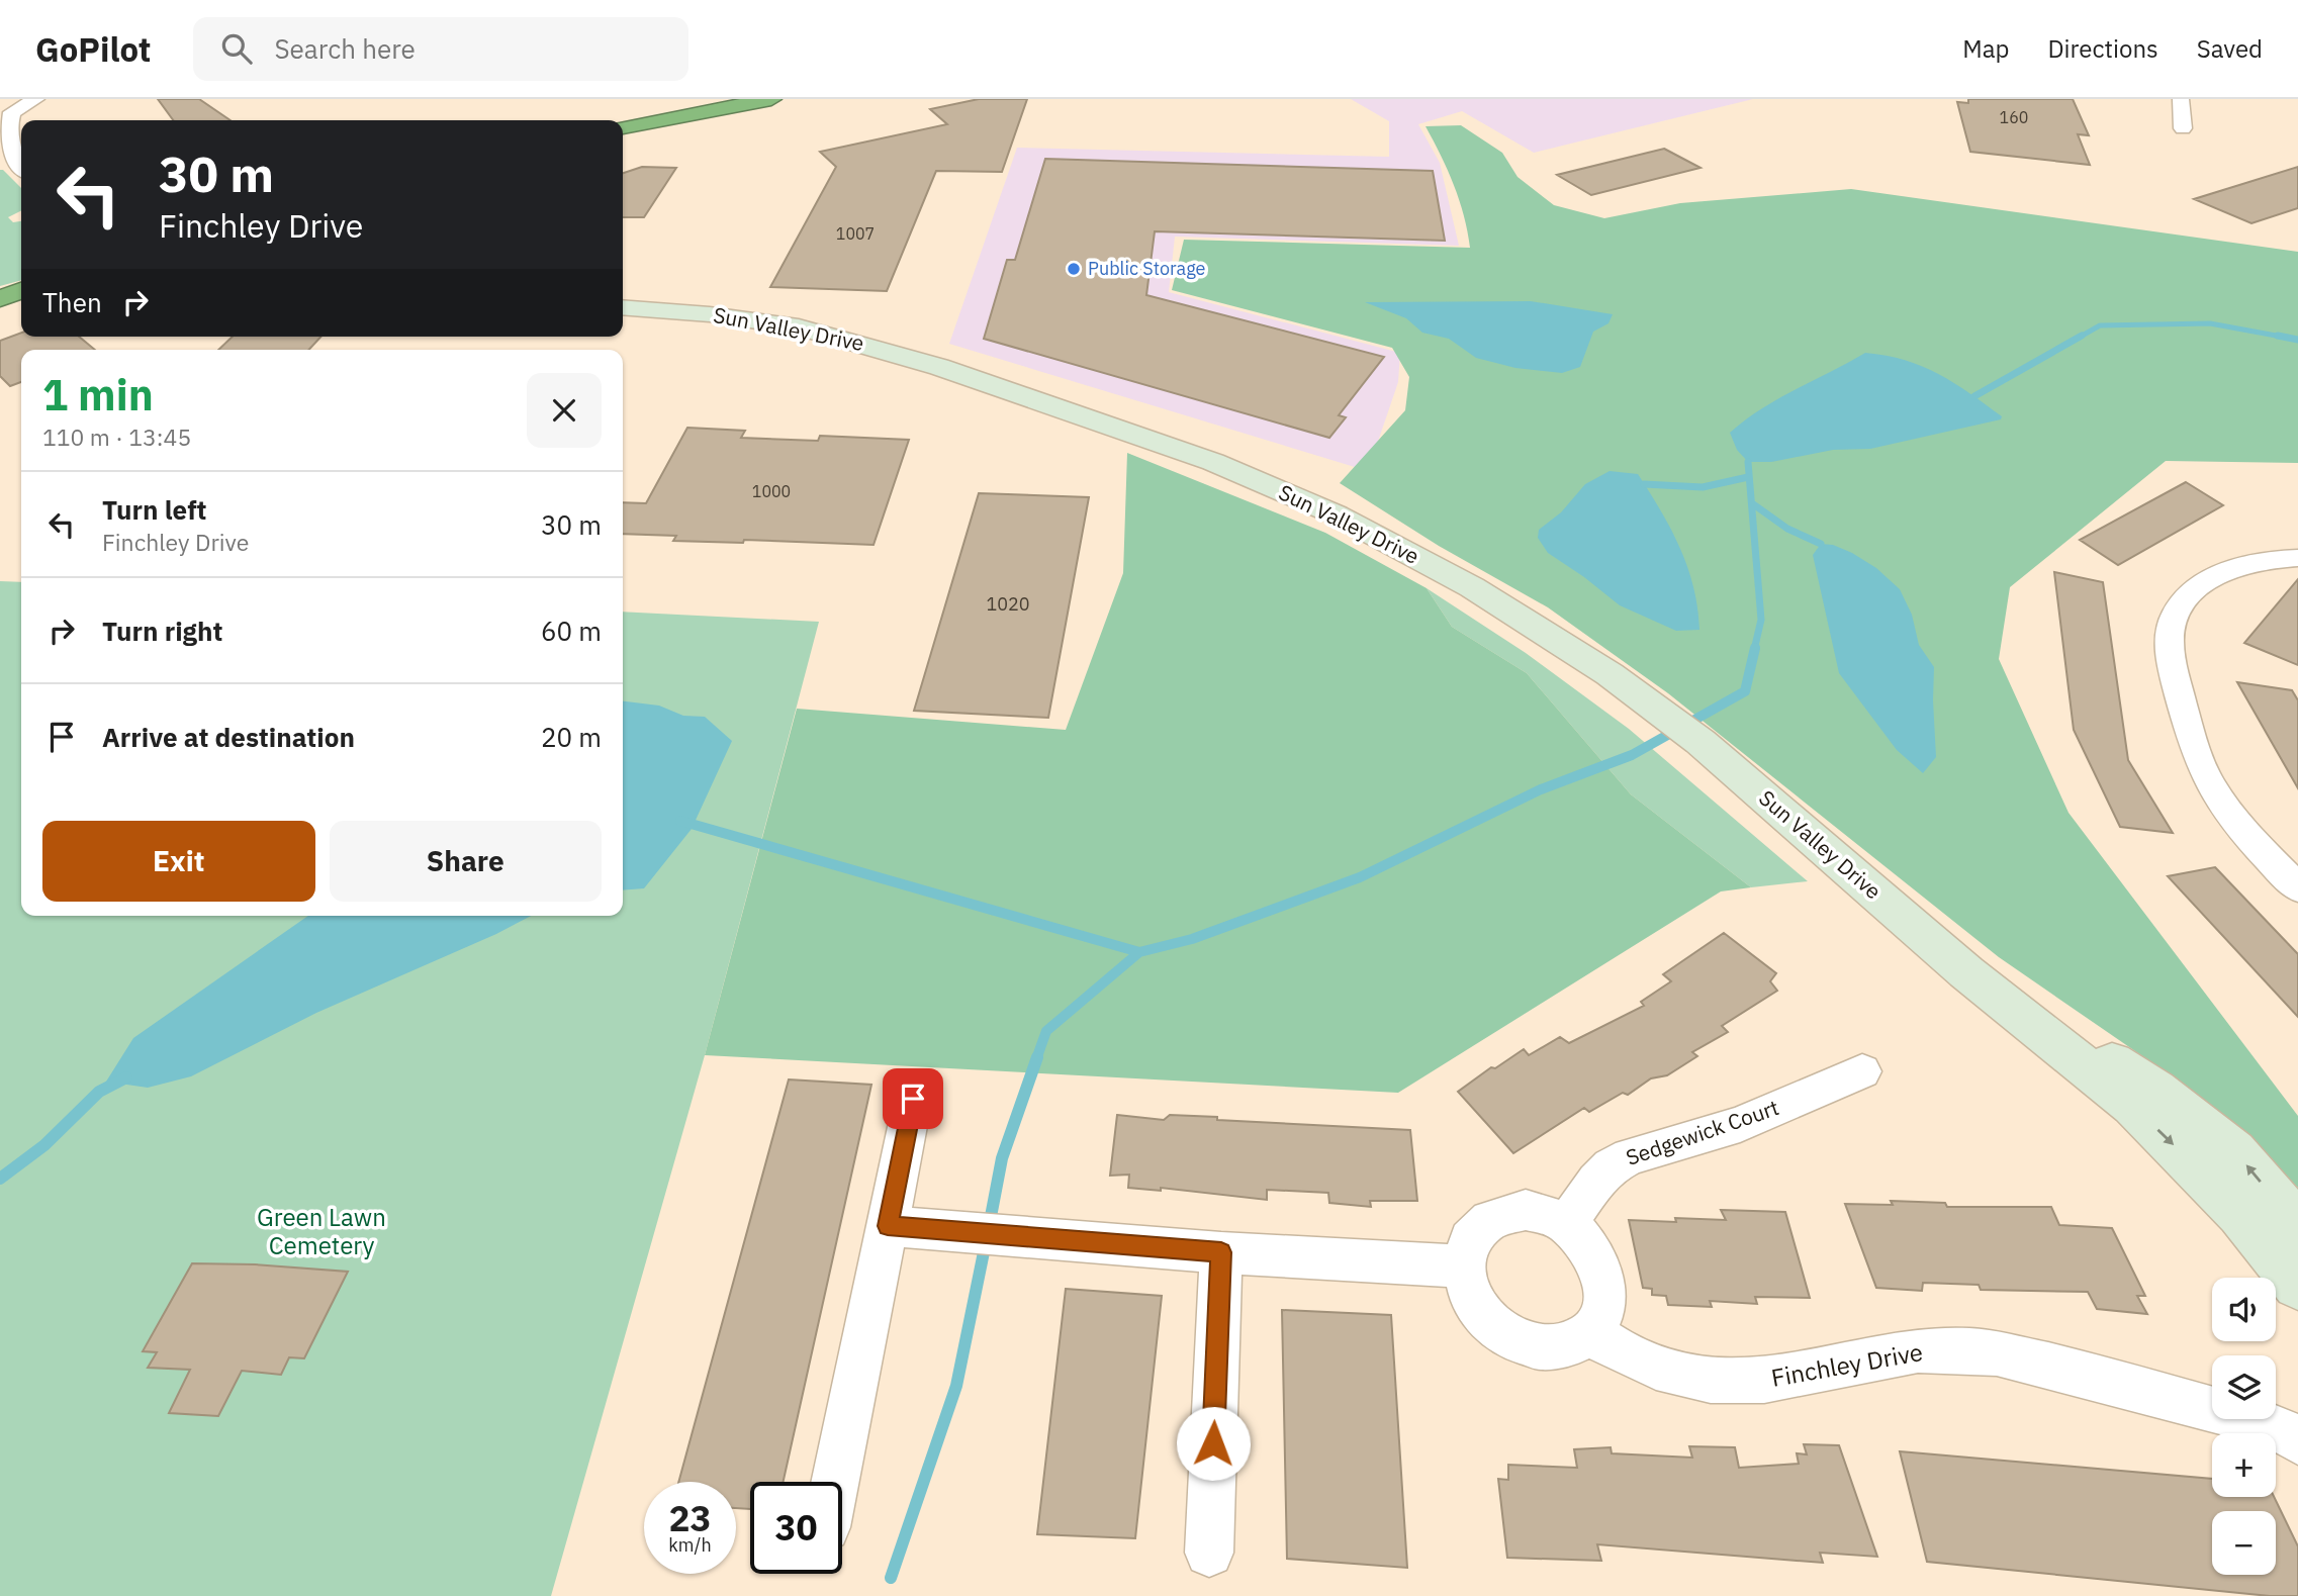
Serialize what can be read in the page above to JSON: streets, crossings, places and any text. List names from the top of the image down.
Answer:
{
  "streets": {
    "street": ["Sun Valley Drive", "Sedgewick Court", "Finchley Drive"]
  },
  "crossings": [
    ["Sedgewick Court", "Finchley Drive"]
  ],
  "parks": ["Green Lawn Cemetery"],
  "places": ["Public Storage"],
  "house_numbers": [
    "160",
    "1007",
    "1000",
    "1020"
  ],
  "page": {
    "header": "GoPilot",
    "search": "Search here",
    "nav": ["Map", "Directions", "Saved"],
    "turn": ["30 m", "Finchley Drive"],
    "then": "Then",
    "heading": ["1 min", "110 m · 13:45"],
    "list": [
      {
        "name": "Turn left",
        "note": "Finchley Drive",
        "value": "30 m"
      },
      {
        "name": "Turn right",
        "value": "60 m"
      },
      {
        "name": "Arrive at destination",
        "value": "20 m"
      }
    ],
    "buttons": ["Exit", "Share"],
    "map_buttons": ["+", "−"],
    "speed": "23 km/h",
    "limit": "30"
  }
}
